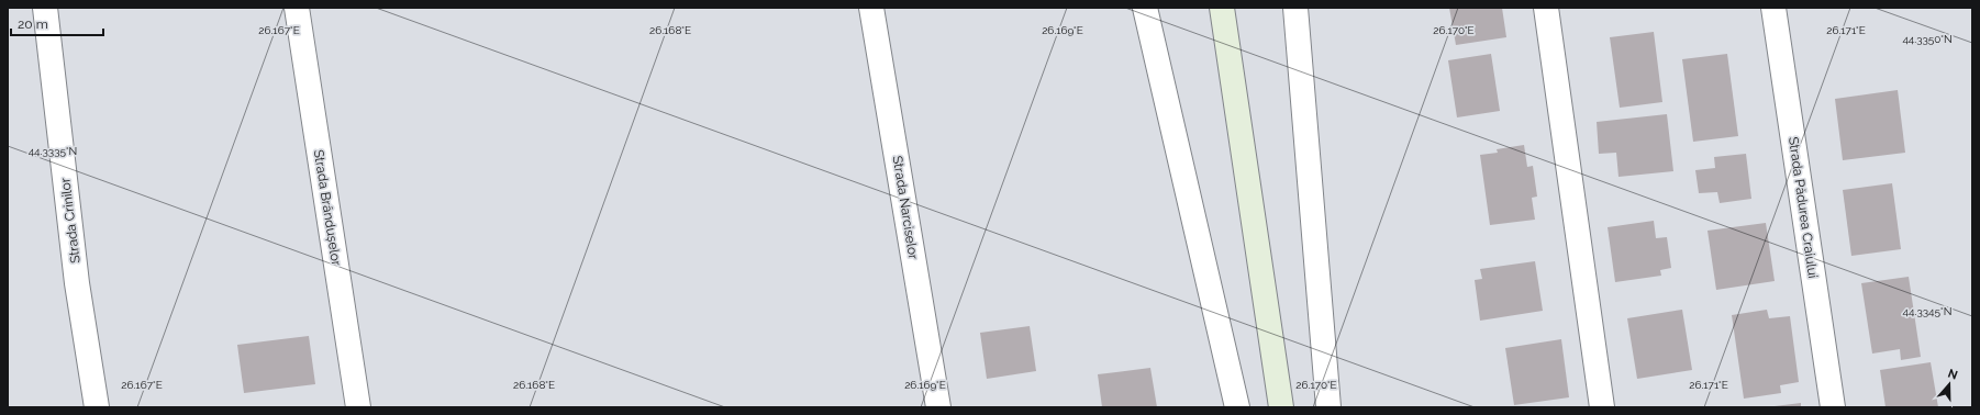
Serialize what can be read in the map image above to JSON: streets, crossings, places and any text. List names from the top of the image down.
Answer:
{
  "streets": {
    "street": [
      "Strada Brândușelor",
      "Strada Narciselor",
      "Strada Pădurea Craiului",
      "Strada Crinilor"
    ]
  },
  "scale_bar": "20 m",
  "north": "top",
  "coordinates": [
    "26.168°E",
    "26.169°E",
    "26.170°E",
    "26.171°E",
    "26.167°E",
    "44.3350°N",
    "44.3335°N",
    "44.3345°N"
  ]
}
